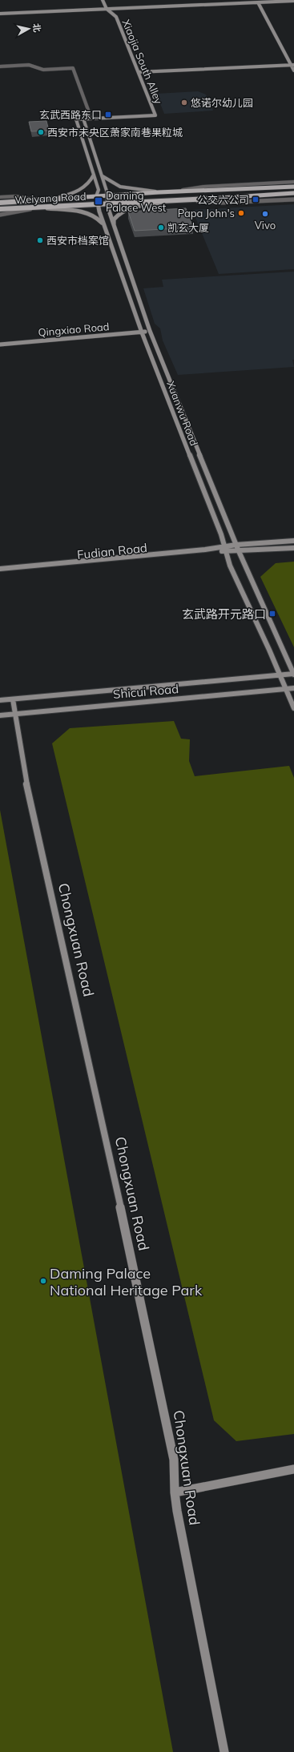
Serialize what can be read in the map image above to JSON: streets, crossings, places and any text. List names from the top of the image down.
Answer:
{
  "streets": {
    "main road": ["Weiyang Road"],
    "street": [
      "Xiaojia South Alley",
      "Qingxiao Road",
      "Xuanwu Road",
      "Fudian Road",
      "Shicui Road",
      "Chongxuan Road"
    ]
  },
  "crossings": [
    ["Weiyang Road", "Xuanwu Road"],
    ["Qingxiao Road", "Xuanwu Road"],
    ["Xuanwu Road", "Fudian Road"],
    ["Xuanwu Road", "Shicui Road"],
    ["Shicui Road", "Chongxuan Road"]
  ],
  "places": {
    "other": [
      "悠诺尔幼儿园",
      "西安市未央区萧家南巷果粒城",
      "Papa John's",
      "Vivo",
      "凯玄大厦",
      "西安市档案馆",
      "Daming Palace National Heritage Park"
    ],
    "transit": [
      "玄武西路东口",
      "公交六公司",
      "Daming Palace West",
      "玄武路开元路口"
    ]
  },
  "north": "right"
}
